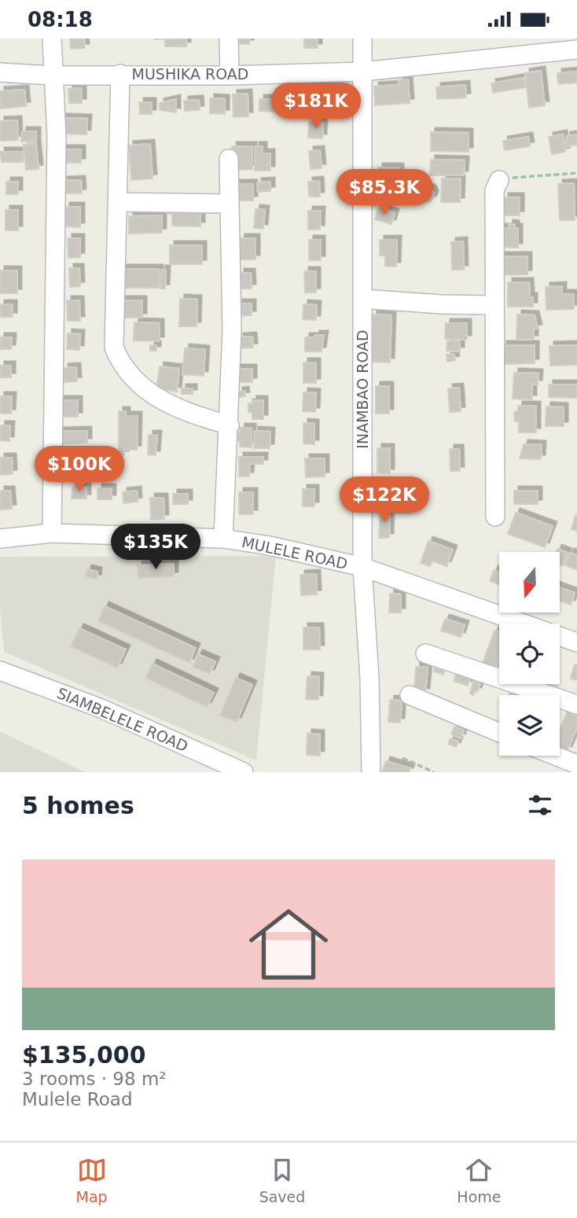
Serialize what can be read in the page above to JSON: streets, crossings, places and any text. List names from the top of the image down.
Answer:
{
  "streets": {
    "street": [
      "MUSHIKA ROAD",
      "INAMBAO ROAD",
      "MULELE ROAD",
      "SIAMBELELE ROAD"
    ]
  },
  "crossings": [
    ["MUSHIKA ROAD", "INAMBAO ROAD"],
    ["INAMBAO ROAD", "MULELE ROAD"]
  ],
  "north": "bottom",
  "page": {
    "status": "08:18",
    "price": [
      "$181K",
      "$85.3K",
      "$100K",
      "$122K",
      "$135K"
    ],
    "heading": "5 homes",
    "list": [
      {
        "name": "$135,000",
        "note": "3 rooms · 98 m² · Mulele Road"
      }
    ],
    "tabs": ["Map", "Saved", "Home"]
  }
}
